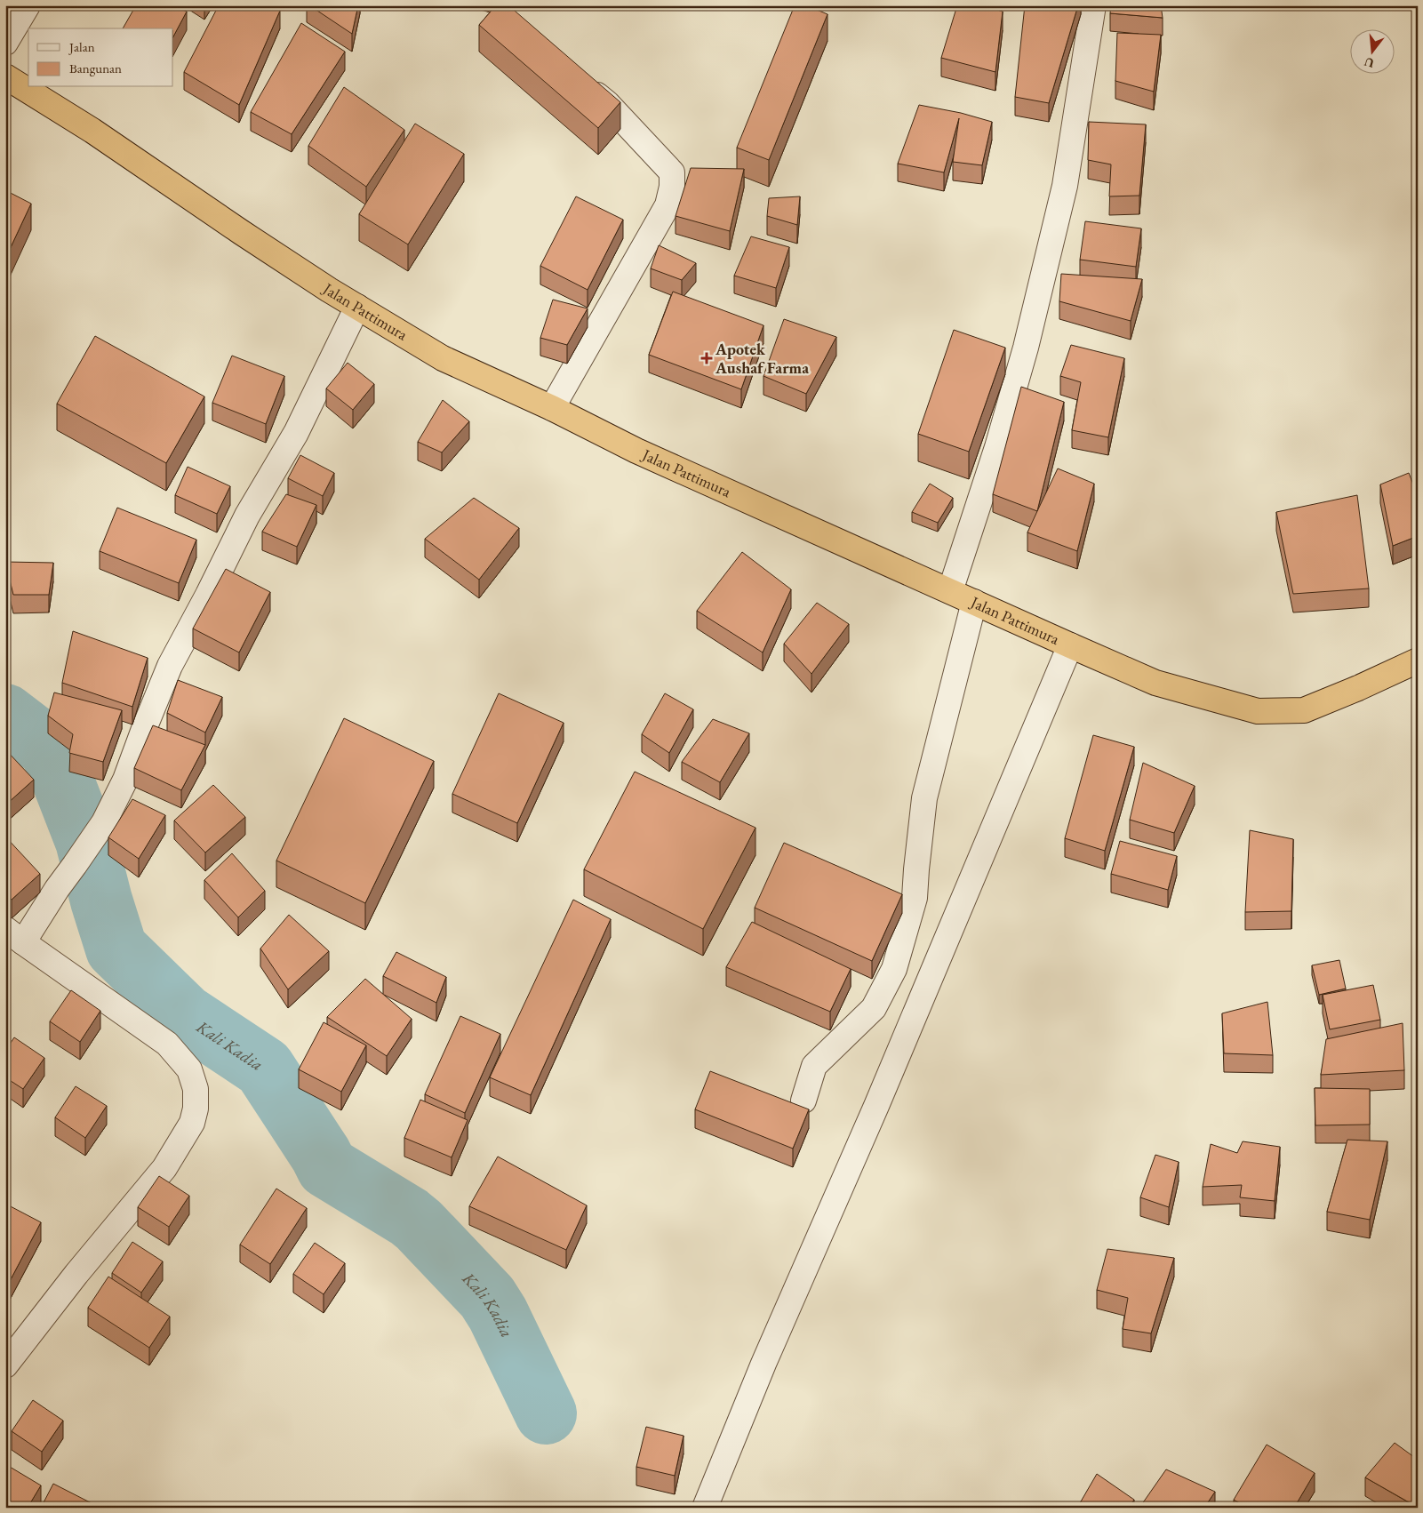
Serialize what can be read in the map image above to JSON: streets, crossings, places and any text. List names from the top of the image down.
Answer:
{
  "streets": {
    "highway": ["Jalan Pattimura"]
  },
  "water": ["Kali Kadia"],
  "places": {
    "health": ["Apotek Aushaf Farma"]
  },
  "legend": ["Jalan", "Bangunan"],
  "north": "bottom"
}
